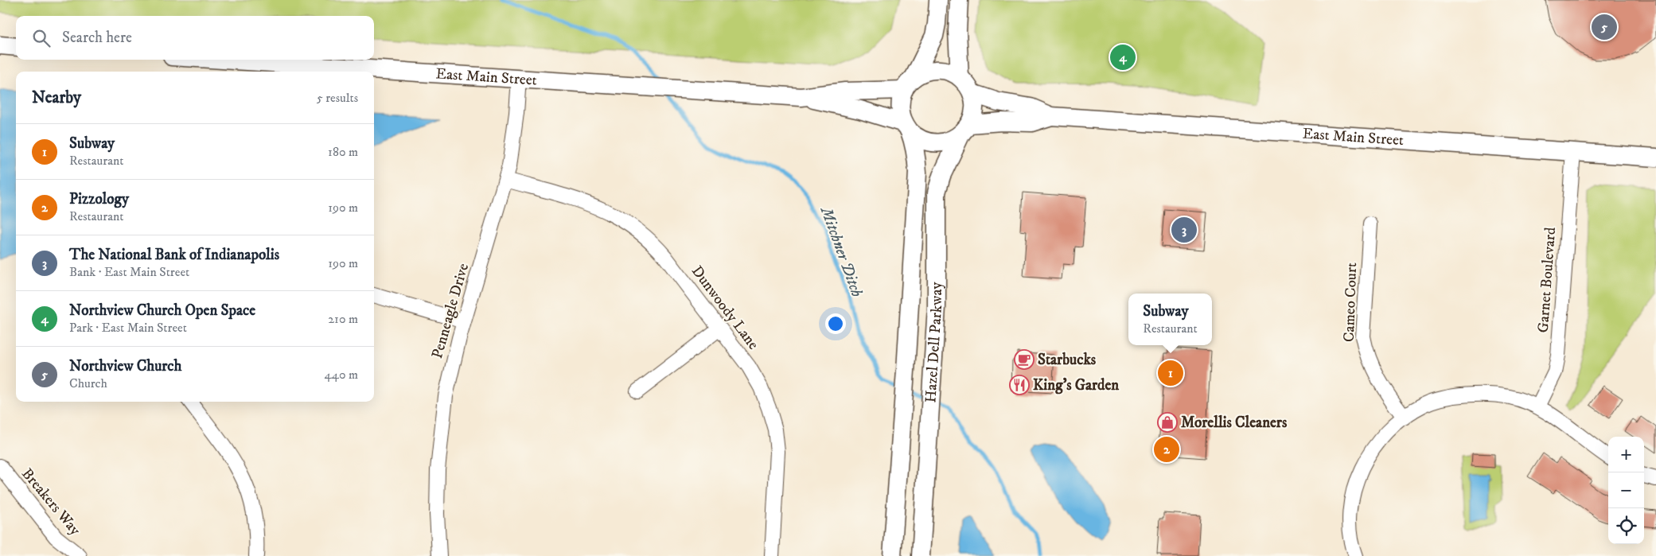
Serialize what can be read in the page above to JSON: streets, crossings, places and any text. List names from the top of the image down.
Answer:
{
  "streets": {
    "main road": ["East Main Street", "Hazel Dell Parkway"],
    "street": [
      "Garnet Boulevard",
      "Cameo Court",
      "Dunwoody Lane",
      "Penneagle Drive",
      "Breakers Way"
    ]
  },
  "crossings": [
    ["East Main Street", "Garnet Boulevard"],
    ["East Main Street", "Penneagle Drive"],
    ["East Main Street", "Hazel Dell Parkway"],
    ["Dunwoody Lane", "Penneagle Drive"]
  ],
  "water": ["Mitchner Ditch"],
  "places": {
    "cafe": ["Starbucks"],
    "restaurant": ["King's Garden"],
    "shop": ["Morellis Cleaners"]
  },
  "page": {
    "pins": [
      "5",
      "4",
      "3",
      "1",
      "2"
    ],
    "search": "Search here",
    "heading": ["Nearby", "5 results"],
    "list": [
      {
        "mark": "1",
        "name": "Subway",
        "note": "Restaurant",
        "value": "180 m"
      },
      {
        "mark": "2",
        "name": "Pizzology",
        "note": "Restaurant",
        "value": "190 m"
      },
      {
        "mark": "3",
        "name": "The National Bank of Indianapolis",
        "note": "Bank · East Main Street",
        "value": "190 m"
      },
      {
        "mark": "4",
        "name": "Northview Church Open Space",
        "note": "Park · East Main Street",
        "value": "210 m"
      },
      {
        "mark": "5",
        "name": "Northview Church",
        "note": "Church",
        "value": "440 m"
      }
    ],
    "popup": ["Subway", "Restaurant"],
    "map_buttons": ["+", "−"]
  }
}
